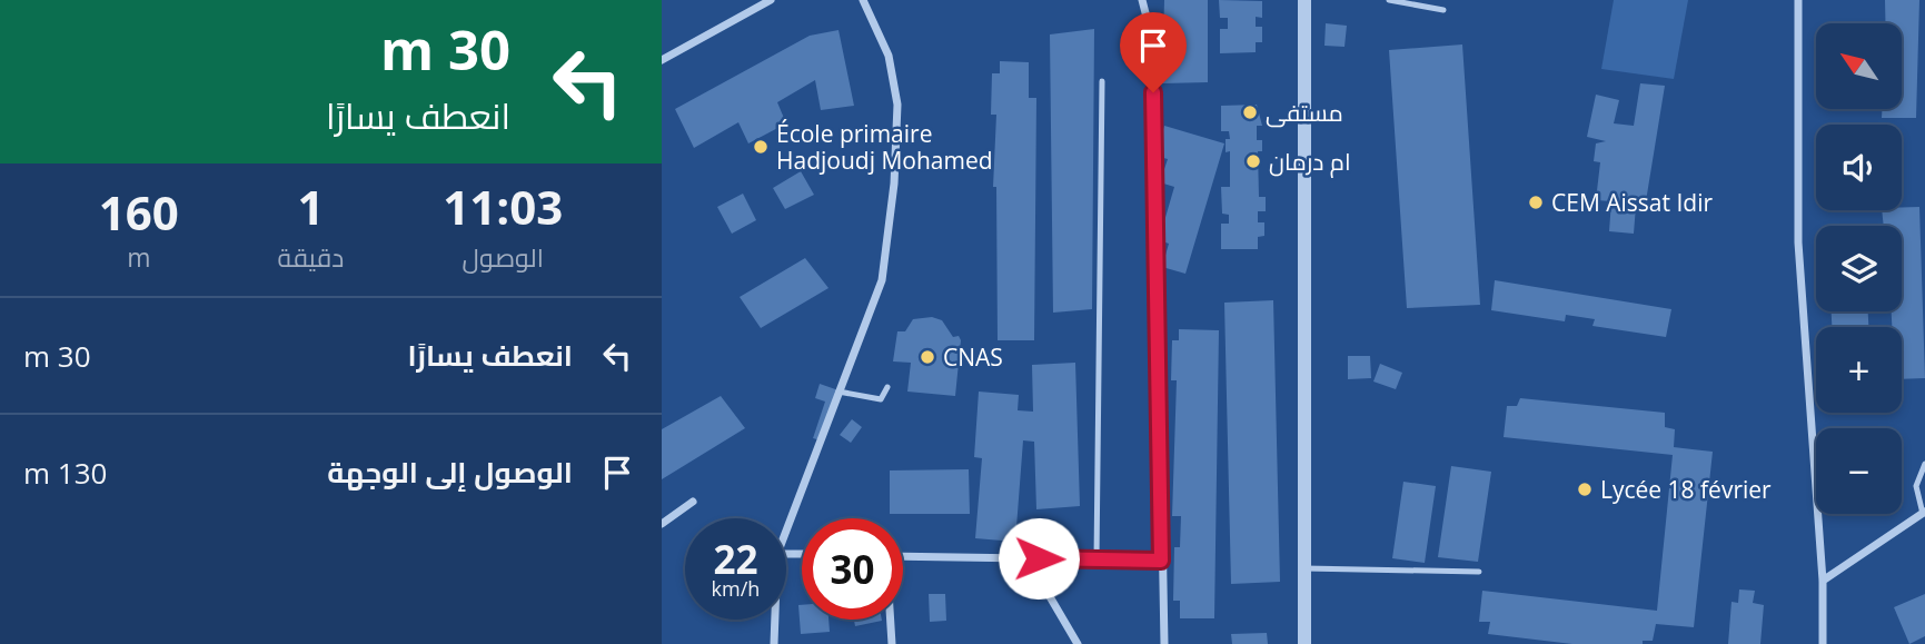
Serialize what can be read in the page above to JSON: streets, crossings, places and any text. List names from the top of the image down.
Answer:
{
  "places": [
    "مستفى",
    "École primaire Hadjoudj Mohamed",
    "ام درمان",
    "CEM Aissat Idir",
    "CNAS",
    "Lycée 18 février"
  ],
  "north": "top left",
  "page": {
    "turn": ["30 m", "انعطف يسارًا"],
    "map_buttons": ["+", "−"],
    "eta": [
      "11:03",
      "الوصول",
      "1",
      "دقيقة",
      "160",
      "m"
    ],
    "list": [
      {
        "name": "انعطف يسارًا",
        "value": "30 m"
      },
      {
        "name": "الوصول إلى الوجهة",
        "value": "130 m"
      }
    ],
    "speed": "22 km/h",
    "limit": "30"
  }
}
